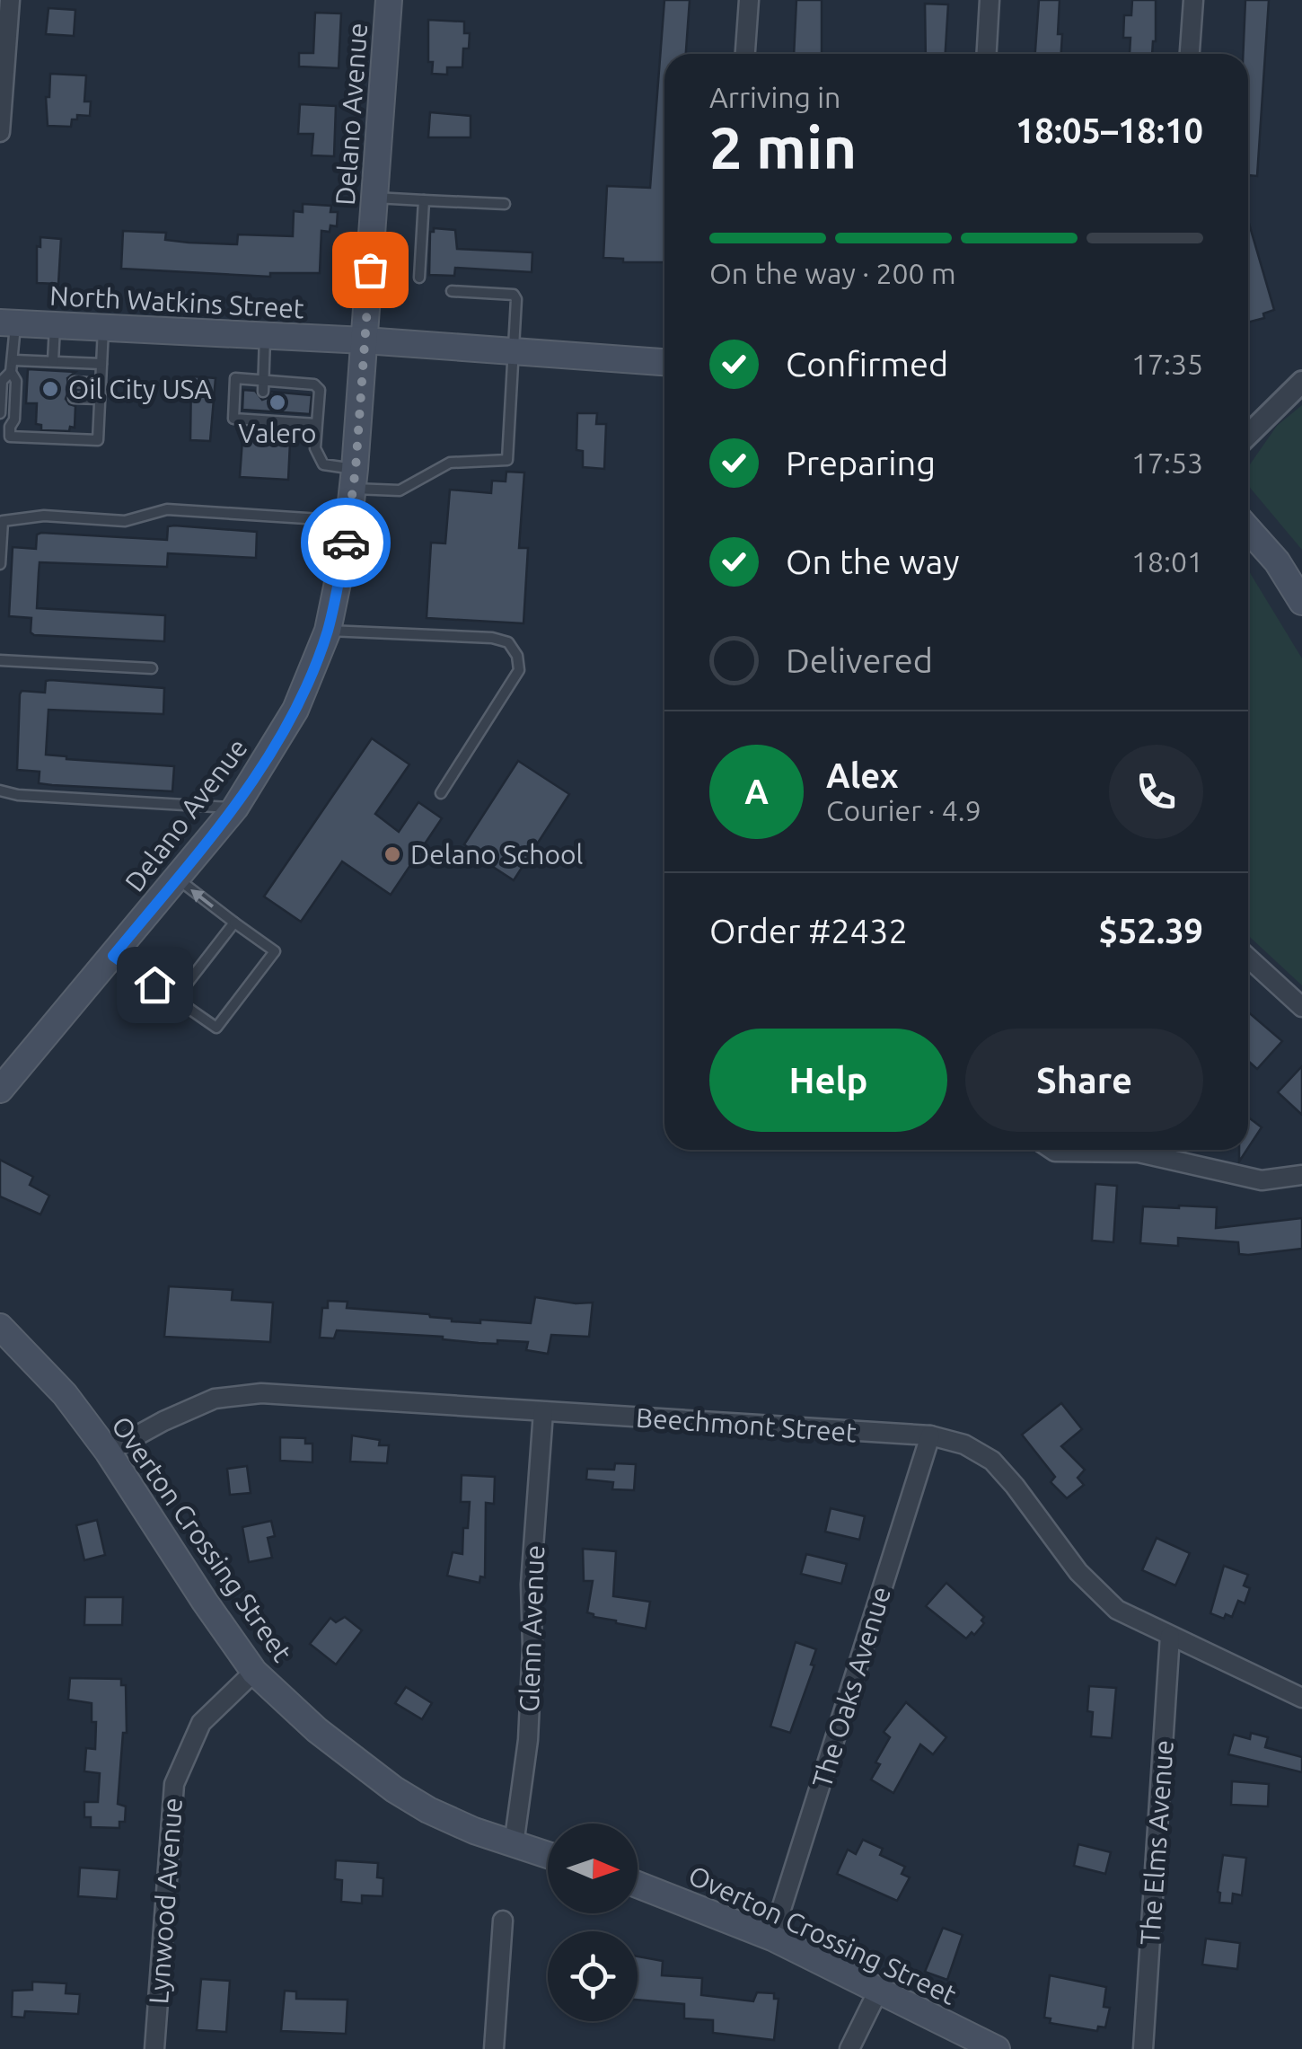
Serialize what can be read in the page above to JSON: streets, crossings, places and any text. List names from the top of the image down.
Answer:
{
  "streets": {
    "main road": ["Delano Avenue", "North Watkins Street", "Overton Crossing Street"],
    "street": [
      "Beechmont Street",
      "Glenn Avenue",
      "The Oaks Avenue",
      "The Elms Avenue",
      "Lynwood Avenue"
    ]
  },
  "crossings": [
    ["Delano Avenue", "North Watkins Street"],
    ["Beechmont Street", "Overton Crossing Street"],
    ["Beechmont Street", "Glenn Avenue"],
    ["Beechmont Street", "The Oaks Avenue"],
    ["Beechmont Street", "The Elms Avenue"],
    ["Overton Crossing Street", "Glenn Avenue"],
    ["Overton Crossing Street", "The Oaks Avenue"],
    ["Overton Crossing Street", "Lynwood Avenue"]
  ],
  "places": ["Oil City USA", "Valero", "Delano School"],
  "north": "right",
  "page": {
    "heading": ["2 min", "Arriving in", "18:05–18:10"],
    "panel": [
      "Alex",
      "Courier · 4.9",
      "Order #2432",
      "$52.39"
    ],
    "bar": "On the way · 200 m",
    "list": [
      ["Confirmed", "17:35"],
      ["Preparing", "17:53"],
      ["On the way", "18:01"],
      "Delivered"
    ],
    "round": "A",
    "buttons": ["Help", "Share"]
  }
}
